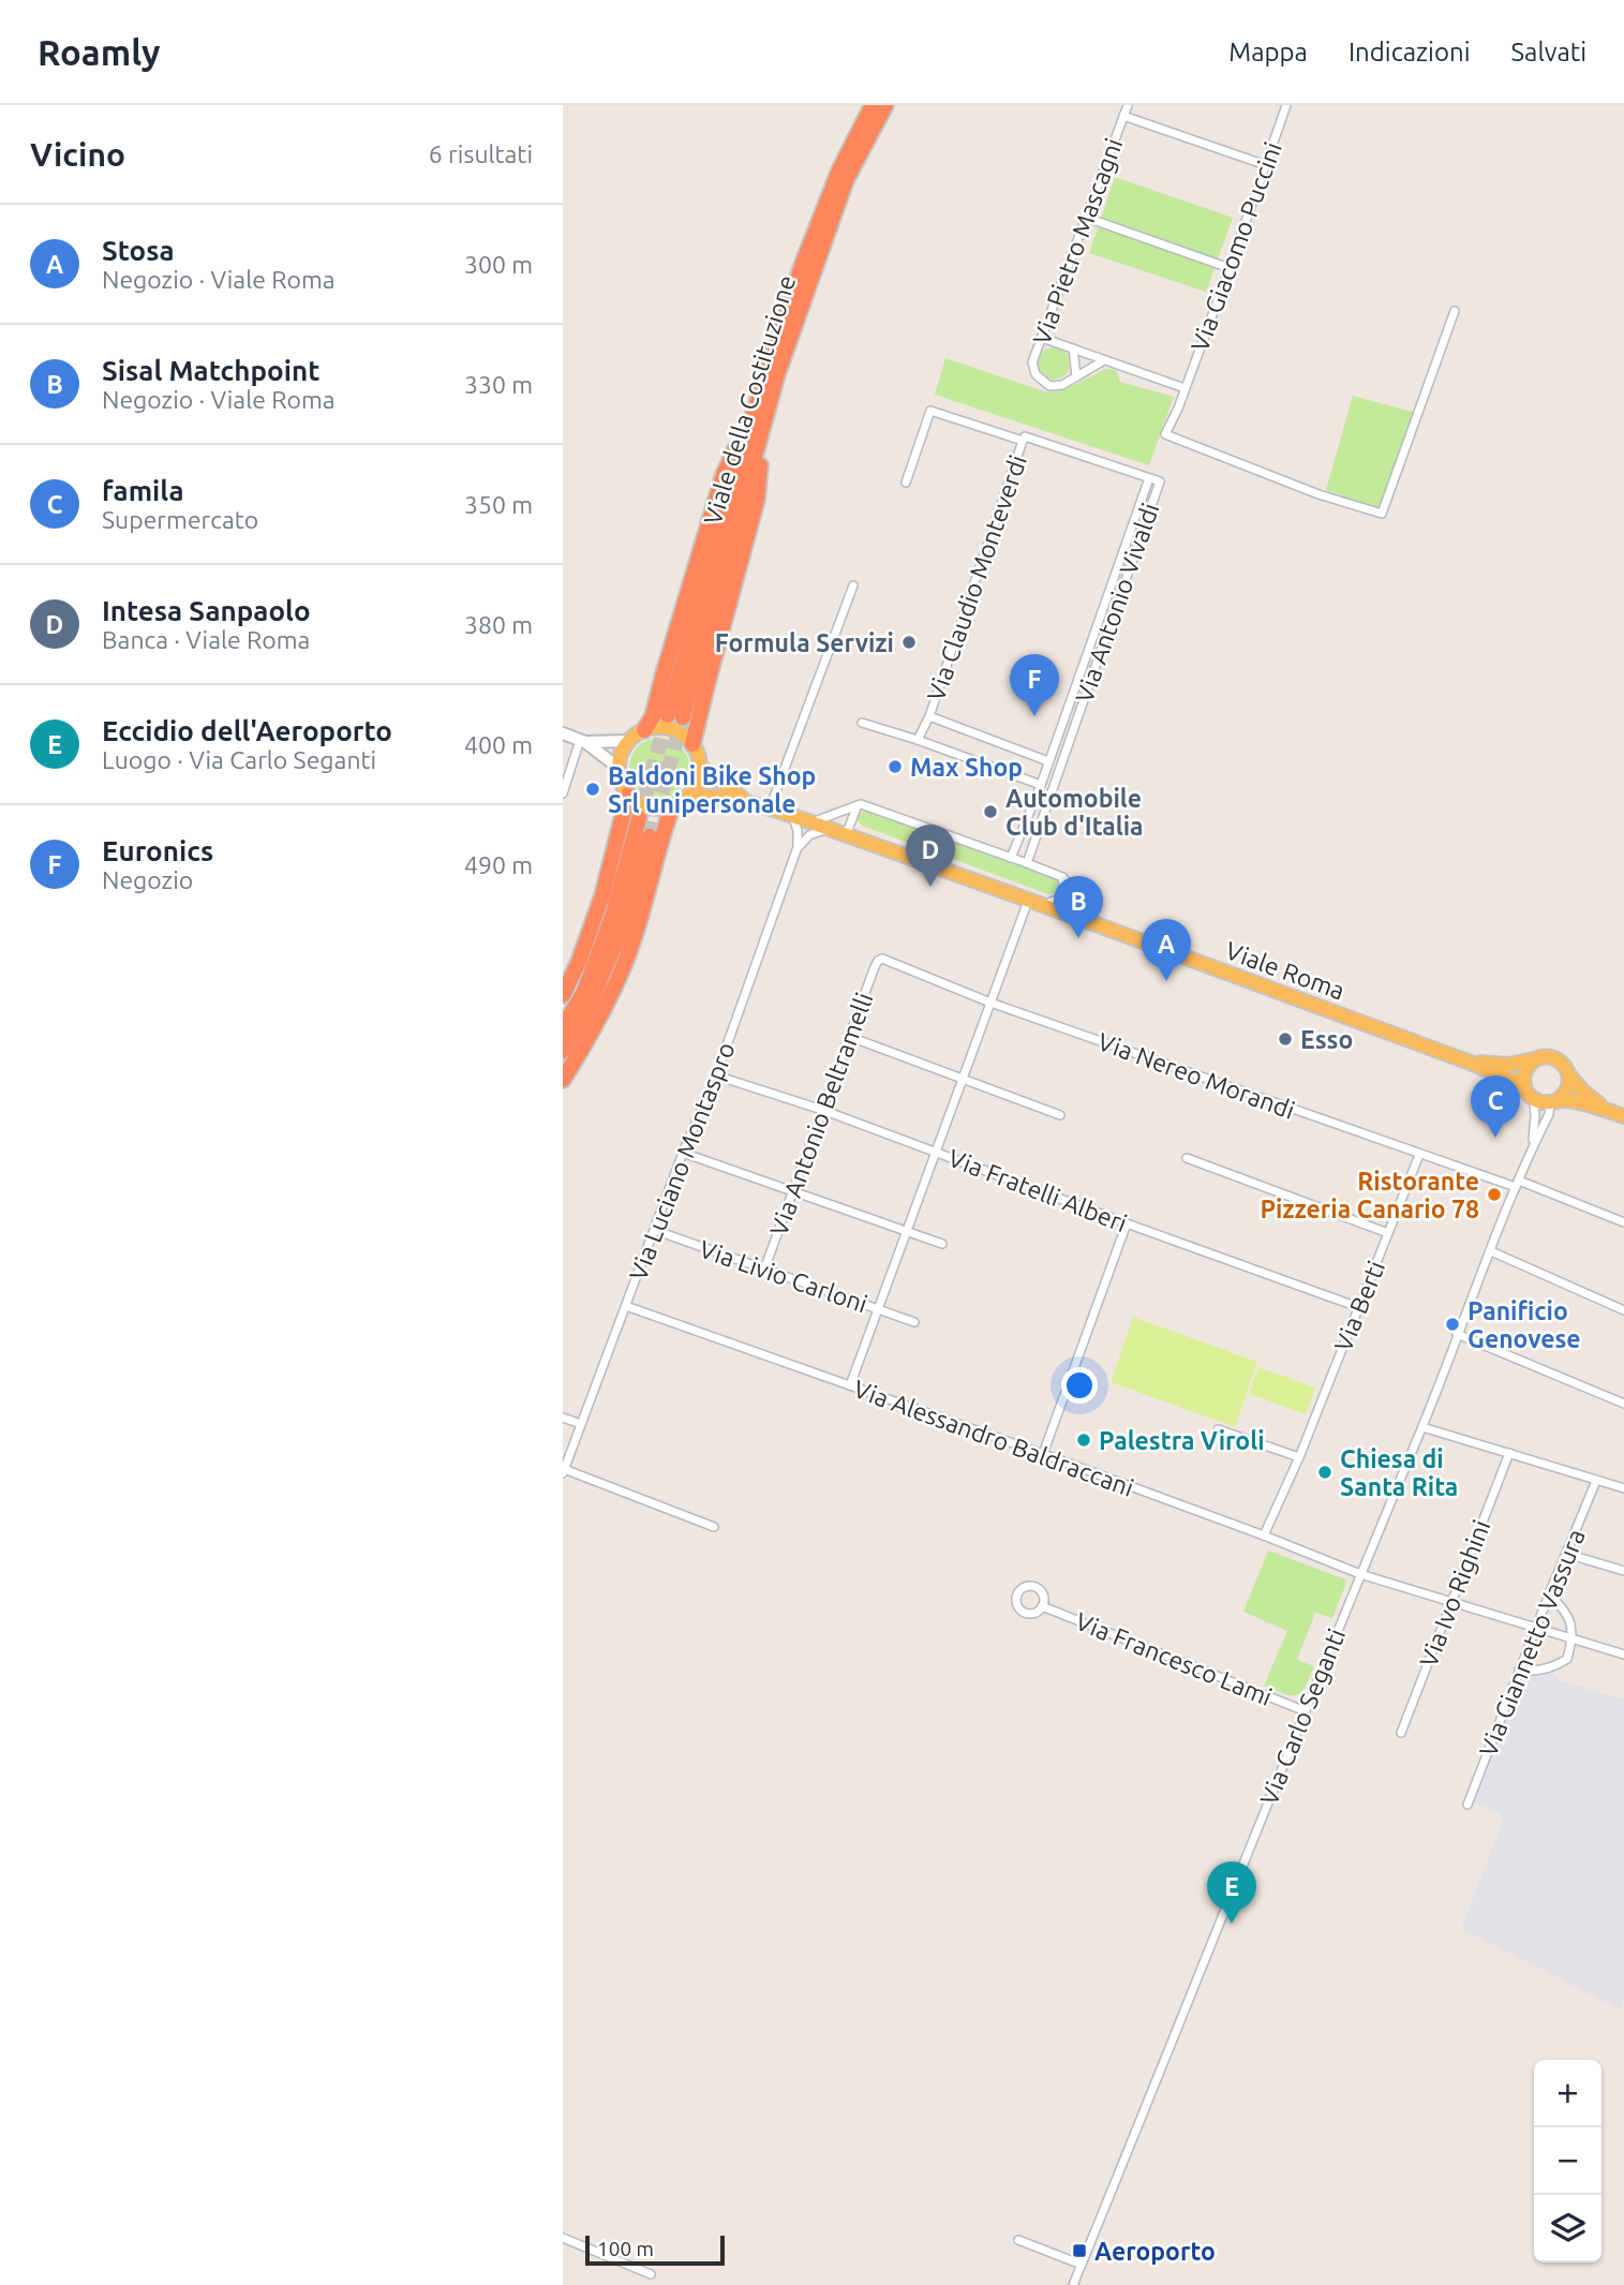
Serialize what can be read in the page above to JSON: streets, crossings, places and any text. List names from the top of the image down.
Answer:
{
  "streets": {
    "highway": ["Viale della Costituzione"],
    "main road": ["Viale Roma"],
    "street": [
      "Via Pietro Mascagni",
      "Via Giacomo Puccini",
      "Via Claudio Monteverdi",
      "Via Antonio Vivaldi",
      "Via Nereo Morandi",
      "Via Antonio Beltramelli",
      "Via Luciano Montaspro",
      "Via Fratelli Alberi",
      "Via Livio Carloni",
      "Via Berti",
      "Via Alessandro Baldraccani",
      "Via Ivo Righini",
      "Via Giannetto Vassura",
      "Via Francesco Lami",
      "Via Carlo Seganti"
    ]
  },
  "crossings": [
    ["Via Claudio Monteverdi", "Via Antonio Vivaldi"],
    ["Viale Roma", "Via Luciano Montaspro"],
    ["Viale Roma", "Via Carlo Seganti"],
    ["Via Nereo Morandi", "Via Antonio Beltramelli"],
    ["Via Nereo Morandi", "Via Berti"],
    ["Via Nereo Morandi", "Via Carlo Seganti"],
    ["Via Antonio Beltramelli", "Via Fratelli Alberi"],
    ["Via Antonio Beltramelli", "Via Livio Carloni"],
    ["Via Luciano Montaspro", "Via Fratelli Alberi"],
    ["Via Luciano Montaspro", "Via Livio Carloni"],
    ["Via Luciano Montaspro", "Via Alessandro Baldraccani"],
    ["Via Fratelli Alberi", "Via Berti"],
    ["Via Berti", "Via Alessandro Baldraccani"],
    ["Via Alessandro Baldraccani", "Via Ivo Righini"],
    ["Via Alessandro Baldraccani", "Via Giannetto Vassura"],
    ["Via Alessandro Baldraccani", "Via Carlo Seganti"],
    ["Via Francesco Lami", "Via Carlo Seganti"]
  ],
  "places": {
    "other": [
      "Formula Servizi",
      "Max Shop",
      "Baldoni Bike Shop Srl unipersonale",
      "Automobile Club d'Italia",
      "Esso",
      "Ristorante Pizzeria Canario 78",
      "Panificio Genovese",
      "Palestra Viroli",
      "Chiesa di Santa Rita"
    ],
    "transit": ["Aeroporto"]
  },
  "scale_bar": "100 m",
  "page": {
    "header": "Roamly",
    "nav": ["Mappa", "Indicazioni", "Salvati"],
    "heading": ["Vicino", "6 risultati"],
    "list": [
      {
        "mark": "A",
        "name": "Stosa",
        "note": "Negozio · Viale Roma",
        "value": "300 m"
      },
      {
        "mark": "B",
        "name": "Sisal Matchpoint",
        "note": "Negozio · Viale Roma",
        "value": "330 m"
      },
      {
        "mark": "C",
        "name": "famila",
        "note": "Supermercato",
        "value": "350 m"
      },
      {
        "mark": "D",
        "name": "Intesa Sanpaolo",
        "note": "Banca · Viale Roma",
        "value": "380 m"
      },
      {
        "mark": "E",
        "name": "Eccidio dell'Aeroporto",
        "note": "Luogo · Via Carlo Seganti",
        "value": "400 m"
      },
      {
        "mark": "F",
        "name": "Euronics",
        "note": "Negozio",
        "value": "490 m"
      }
    ],
    "pins": [
      "F",
      "D",
      "B",
      "A",
      "C",
      "E"
    ],
    "map_buttons": ["+", "−"],
    "scale": "100 m"
  }
}
